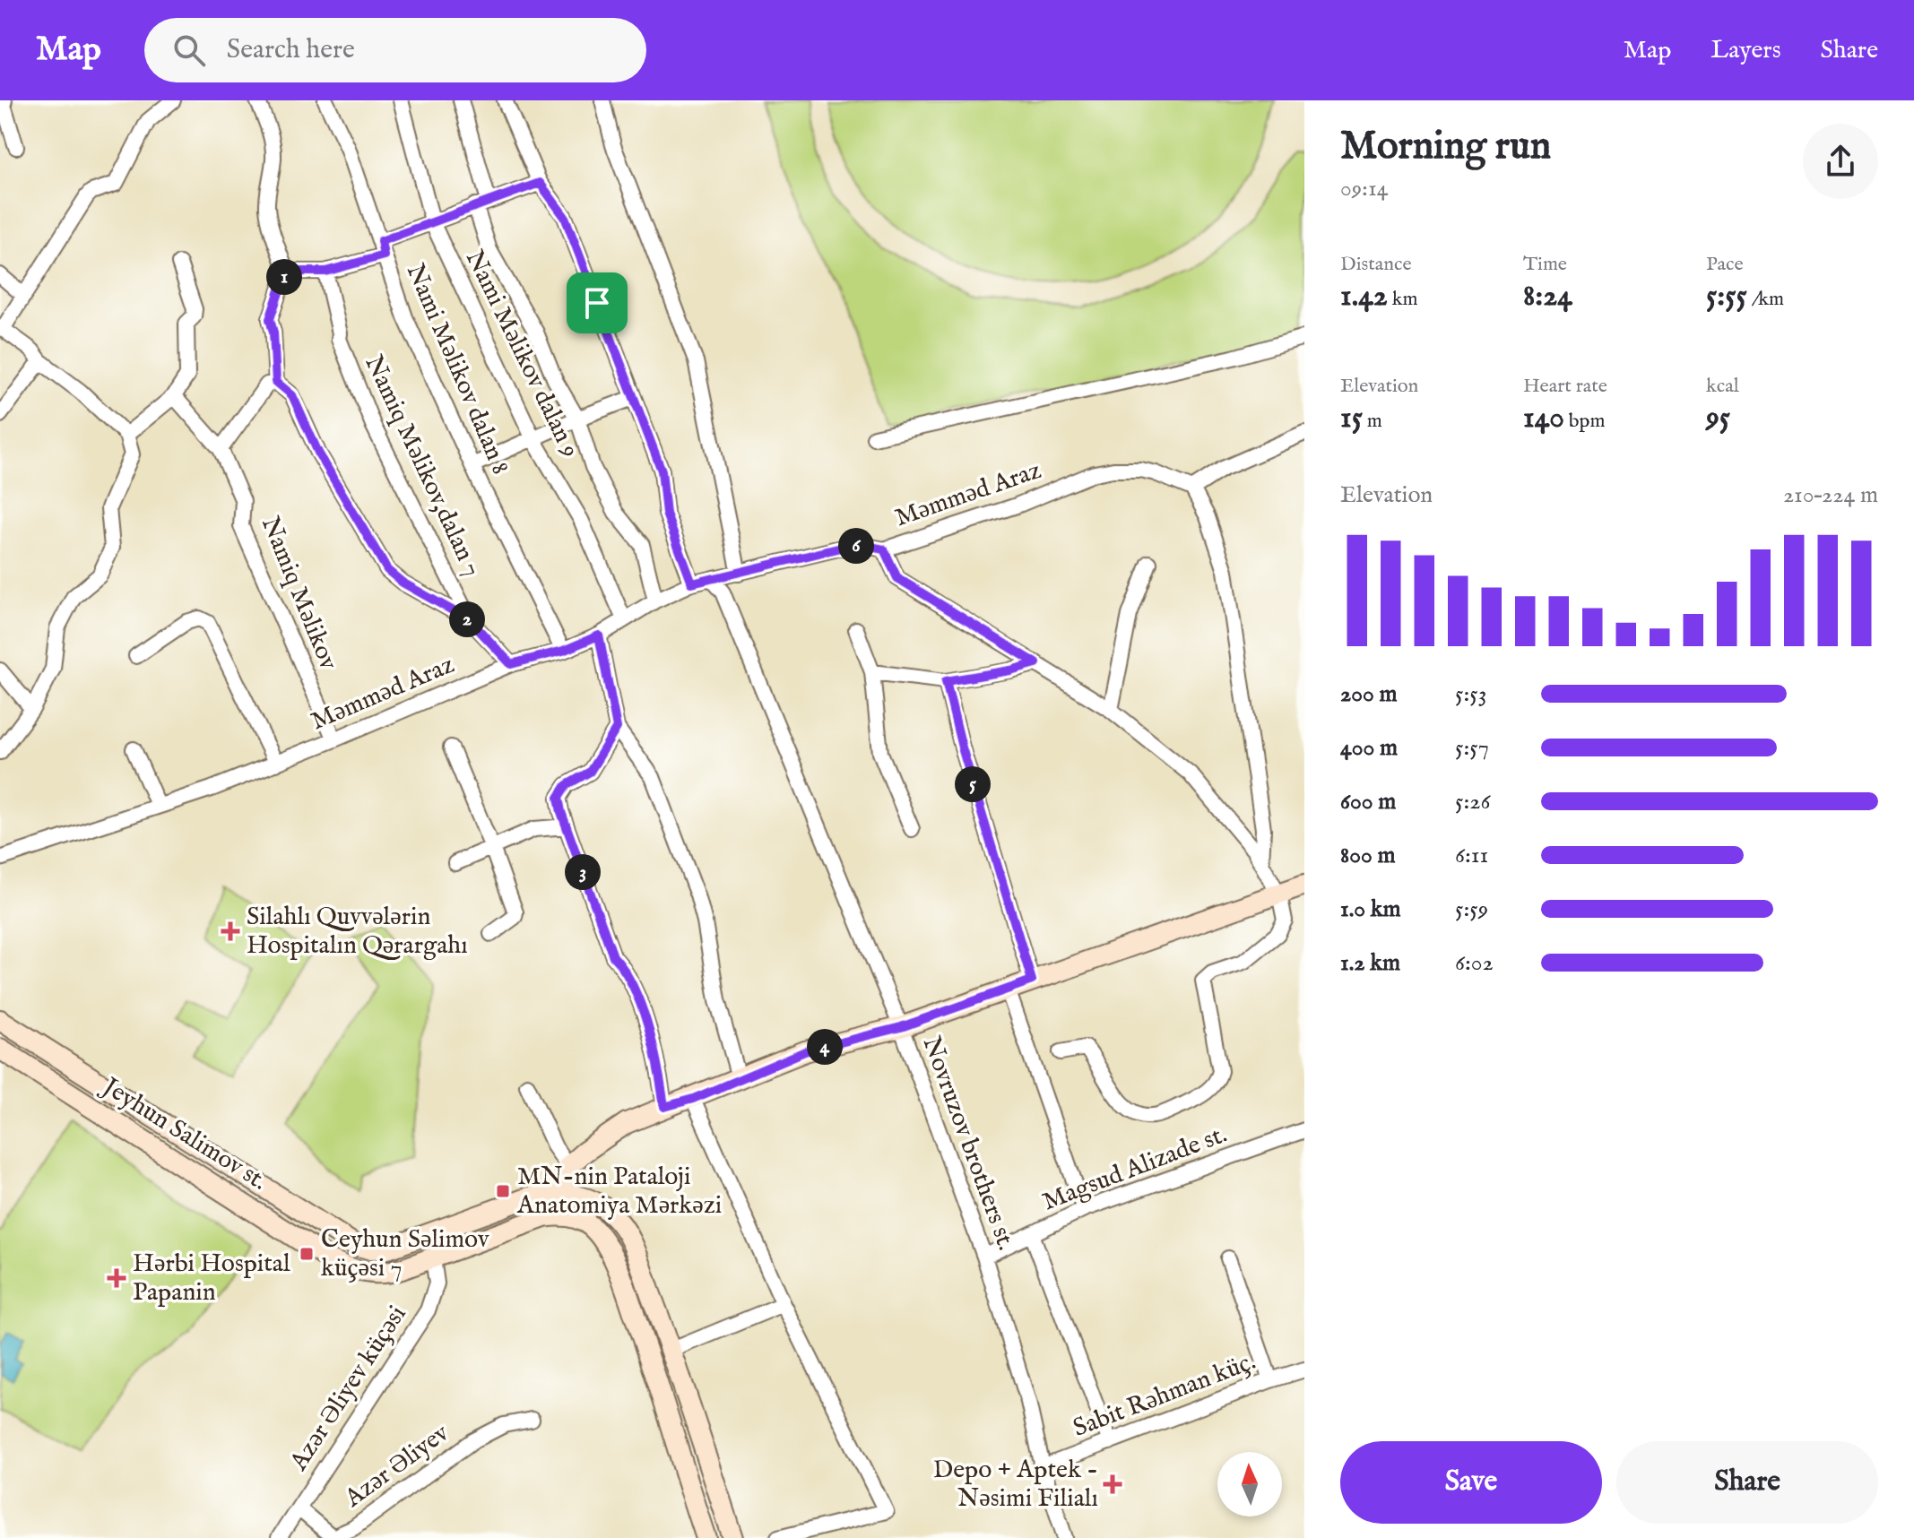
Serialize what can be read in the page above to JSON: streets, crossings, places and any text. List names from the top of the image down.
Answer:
{
  "streets": {
    "main road": ["Jeyhun Salimov st."],
    "street": [
      "Nami Məlikov dalan 9",
      "Nami Məlikov dalan 8",
      "Namiq Məlikov,dalan 7",
      "Məmməd Araz",
      "Namiq Məlikov",
      "Novruzov brothers st.",
      "Magsud Alizade st.",
      "Azər Əliyev küçəsi",
      "Sabit Rəhman küç.",
      "Azər Əliyev"
    ]
  },
  "crossings": [
    ["Nami Məlikov dalan 9", "Məmməd Araz"],
    ["Nami Məlikov dalan 8", "Məmməd Araz"],
    ["Namiq Məlikov,dalan 7", "Məmməd Araz"],
    ["Məmməd Araz", "Namiq Məlikov"],
    ["Məmməd Araz", "Novruzov brothers st."],
    ["Jeyhun Salimov st.", "Azər Əliyev küçəsi"],
    ["Novruzov brothers st.", "Magsud Alizade st."],
    ["Novruzov brothers st.", "Sabit Rəhman küç."],
    ["Azər Əliyev küçəsi", "Azər Əliyev"]
  ],
  "places": {
    "health": ["Silahlı Quvvələrin Hospitalın Qərargahı", "Hərbi Hospital Papanin", "Depo + Aptek - Nəsimi Filialı"],
    "transit": ["MN-nin Pataloji Anatomiya Mərkəzi", "Ceyhun Səlimov küçəsi 7"]
  },
  "north": "top",
  "page": {
    "header": "Map",
    "search": "Search here",
    "nav": ["Map", "Layers", "Share"],
    "heading": ["Morning run", "09:14"],
    "stats": [
      ["Distance", "1.42 km"],
      ["Time", "8:24"],
      ["Pace", "5:55 /km"],
      ["Elevation", "15 m"],
      ["Heart rate", "140 bpm"],
      ["kcal", "95"]
    ],
    "pins": [
      "1",
      "6",
      "2",
      "5",
      "3",
      "4"
    ],
    "chart": ["Elevation", "210–224 m"],
    "list": [
      {
        "name": "200 m",
        "note": "5:53"
      },
      {
        "name": "400 m",
        "note": "5:57"
      },
      {
        "name": "600 m",
        "note": "5:26"
      },
      {
        "name": "800 m",
        "note": "6:11"
      },
      {
        "name": "1.0 km",
        "note": "5:59"
      },
      {
        "name": "1.2 km",
        "note": "6:02"
      }
    ],
    "buttons": ["Save", "Share"]
  }
}
